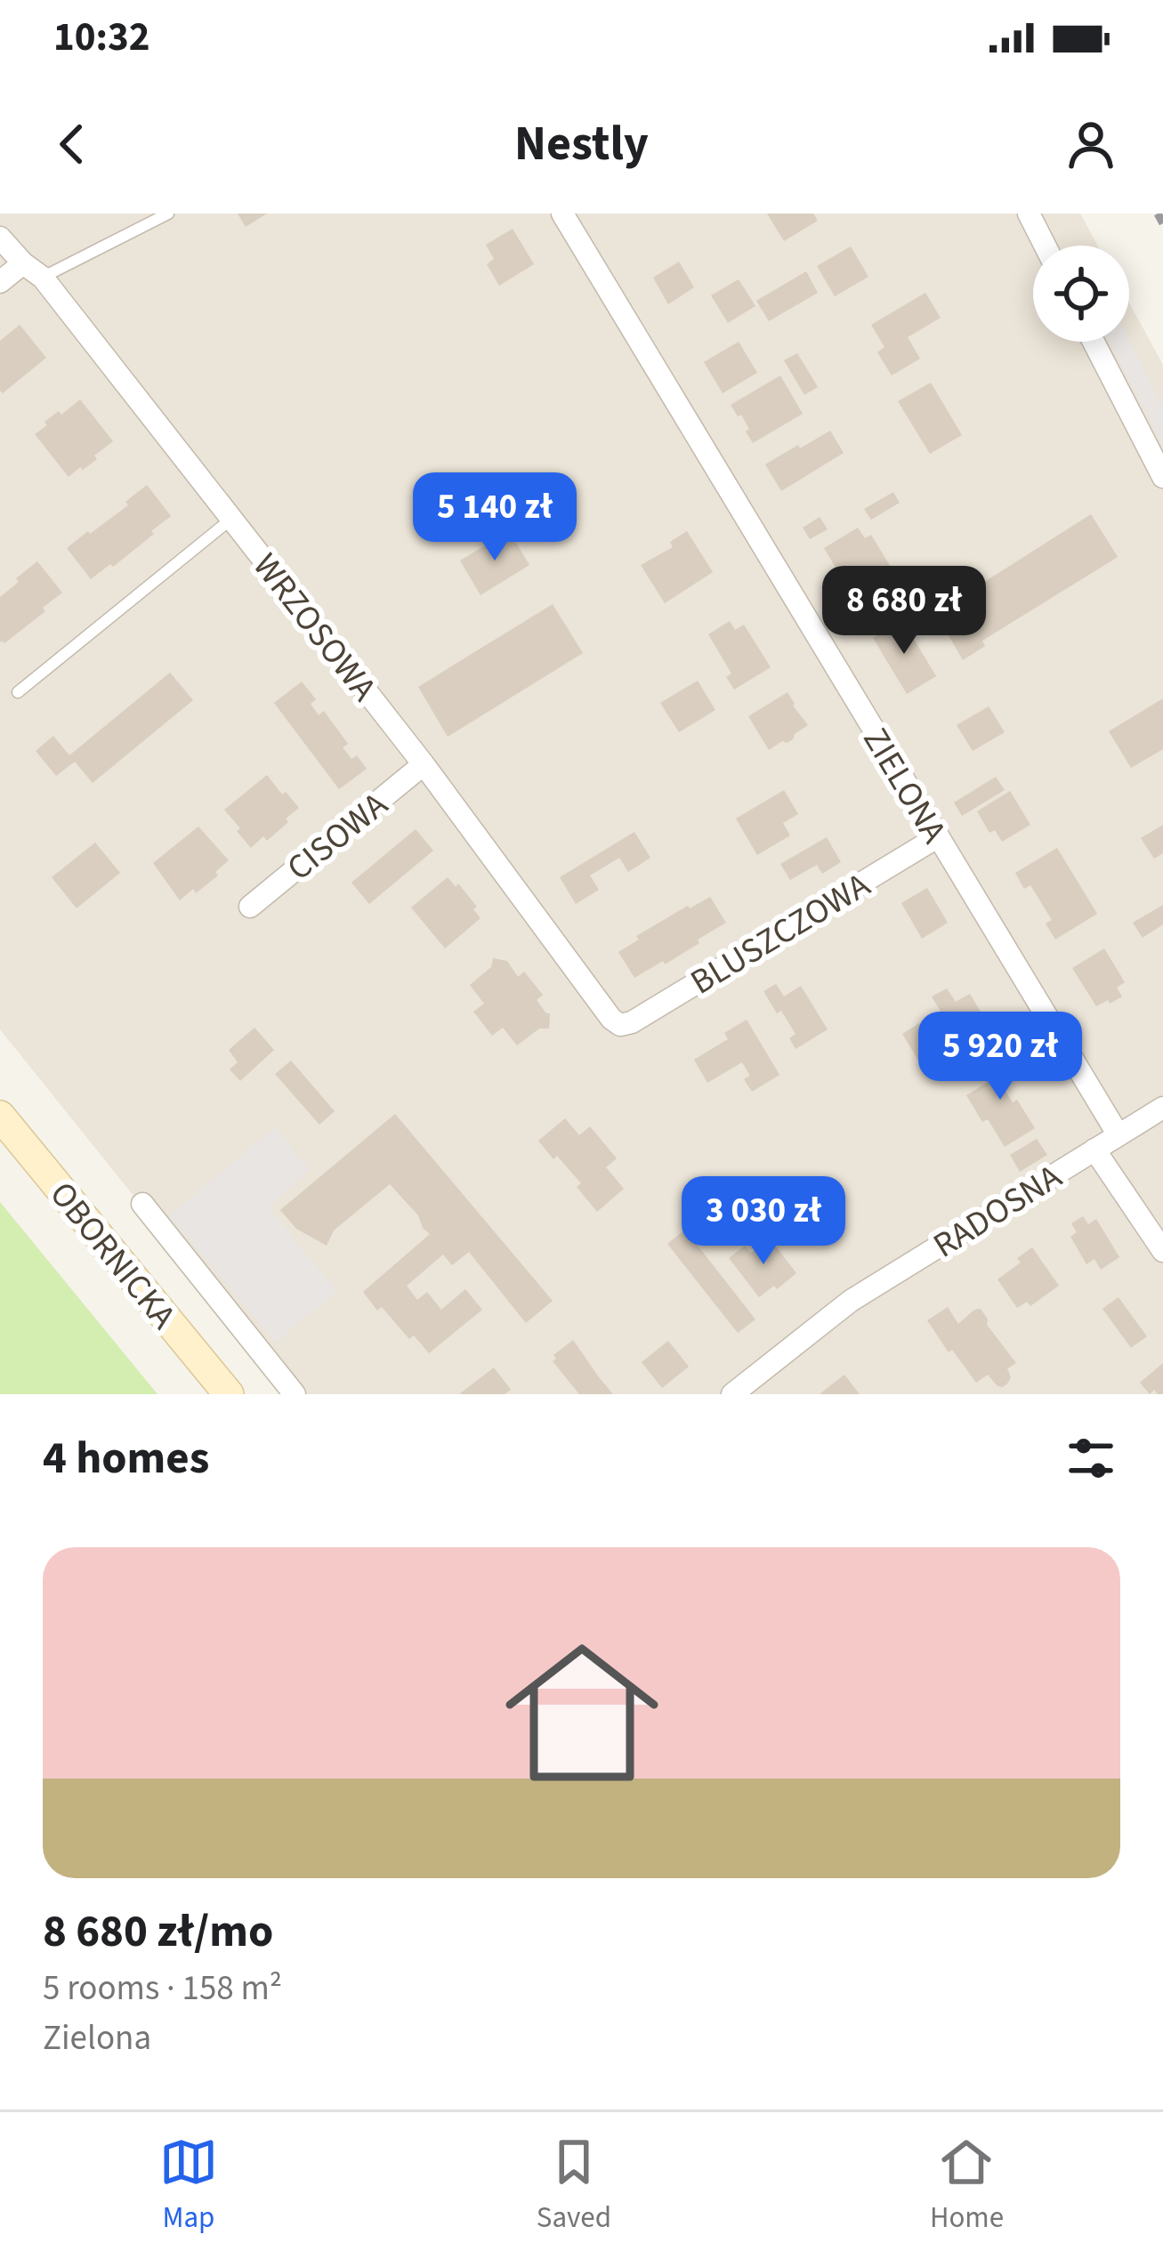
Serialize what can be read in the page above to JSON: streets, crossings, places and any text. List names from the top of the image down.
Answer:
{
  "streets": {
    "main road": ["OBORNICKA"],
    "street": [
      "WRZOSOWA",
      "ZIELONA",
      "CISOWA",
      "BLUSZCZOWA",
      "RADOSNA"
    ]
  },
  "crossings": [
    ["WRZOSOWA", "CISOWA"],
    ["WRZOSOWA", "BLUSZCZOWA"],
    ["ZIELONA", "BLUSZCZOWA"],
    ["ZIELONA", "RADOSNA"]
  ],
  "page": {
    "status": "10:32",
    "header": "Nestly",
    "price": [
      "5 140 zł",
      "8 680 zł",
      "5 920 zł",
      "3 030 zł"
    ],
    "heading": "4 homes",
    "list": [
      {
        "name": "8 680 zł/mo",
        "note": "5 rooms · 158 m² · Zielona"
      }
    ],
    "tabs": ["Map", "Saved", "Home"]
  }
}
